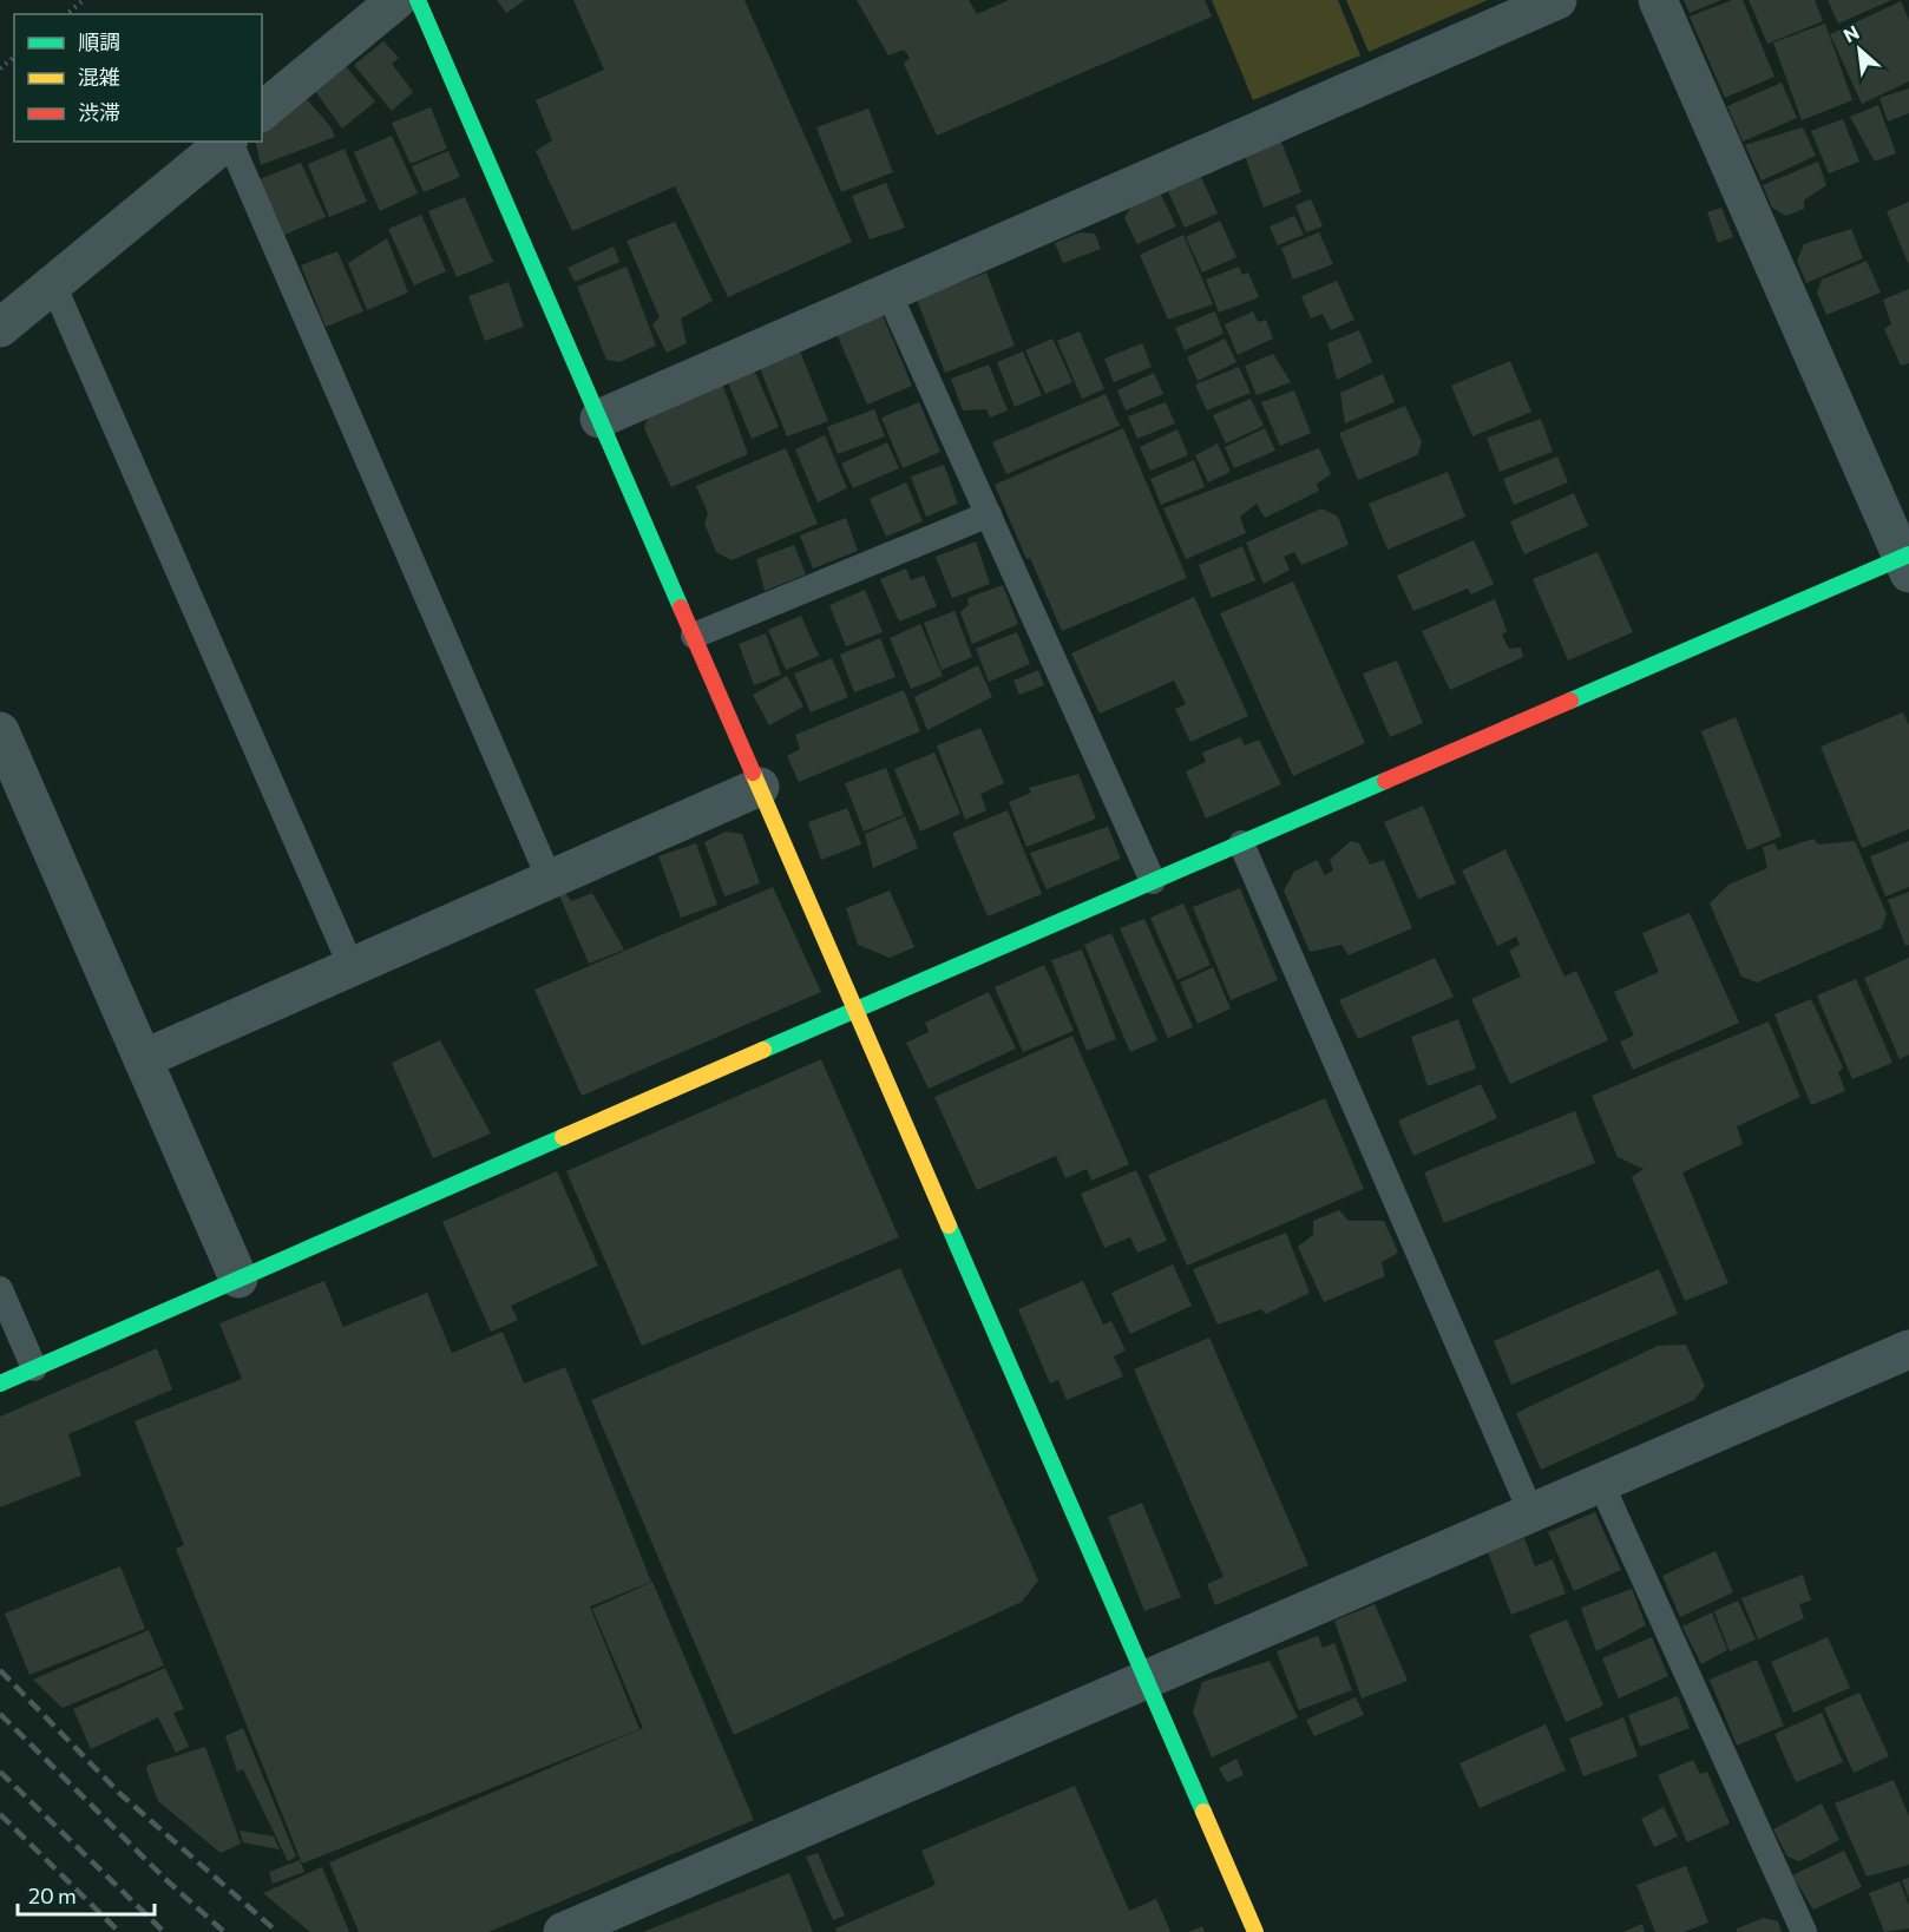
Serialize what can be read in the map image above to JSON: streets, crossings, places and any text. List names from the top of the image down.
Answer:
{
  "legend": ["順調", "混雑", "渋滞"],
  "scale_bar": "20 m",
  "north": "top left"
}
